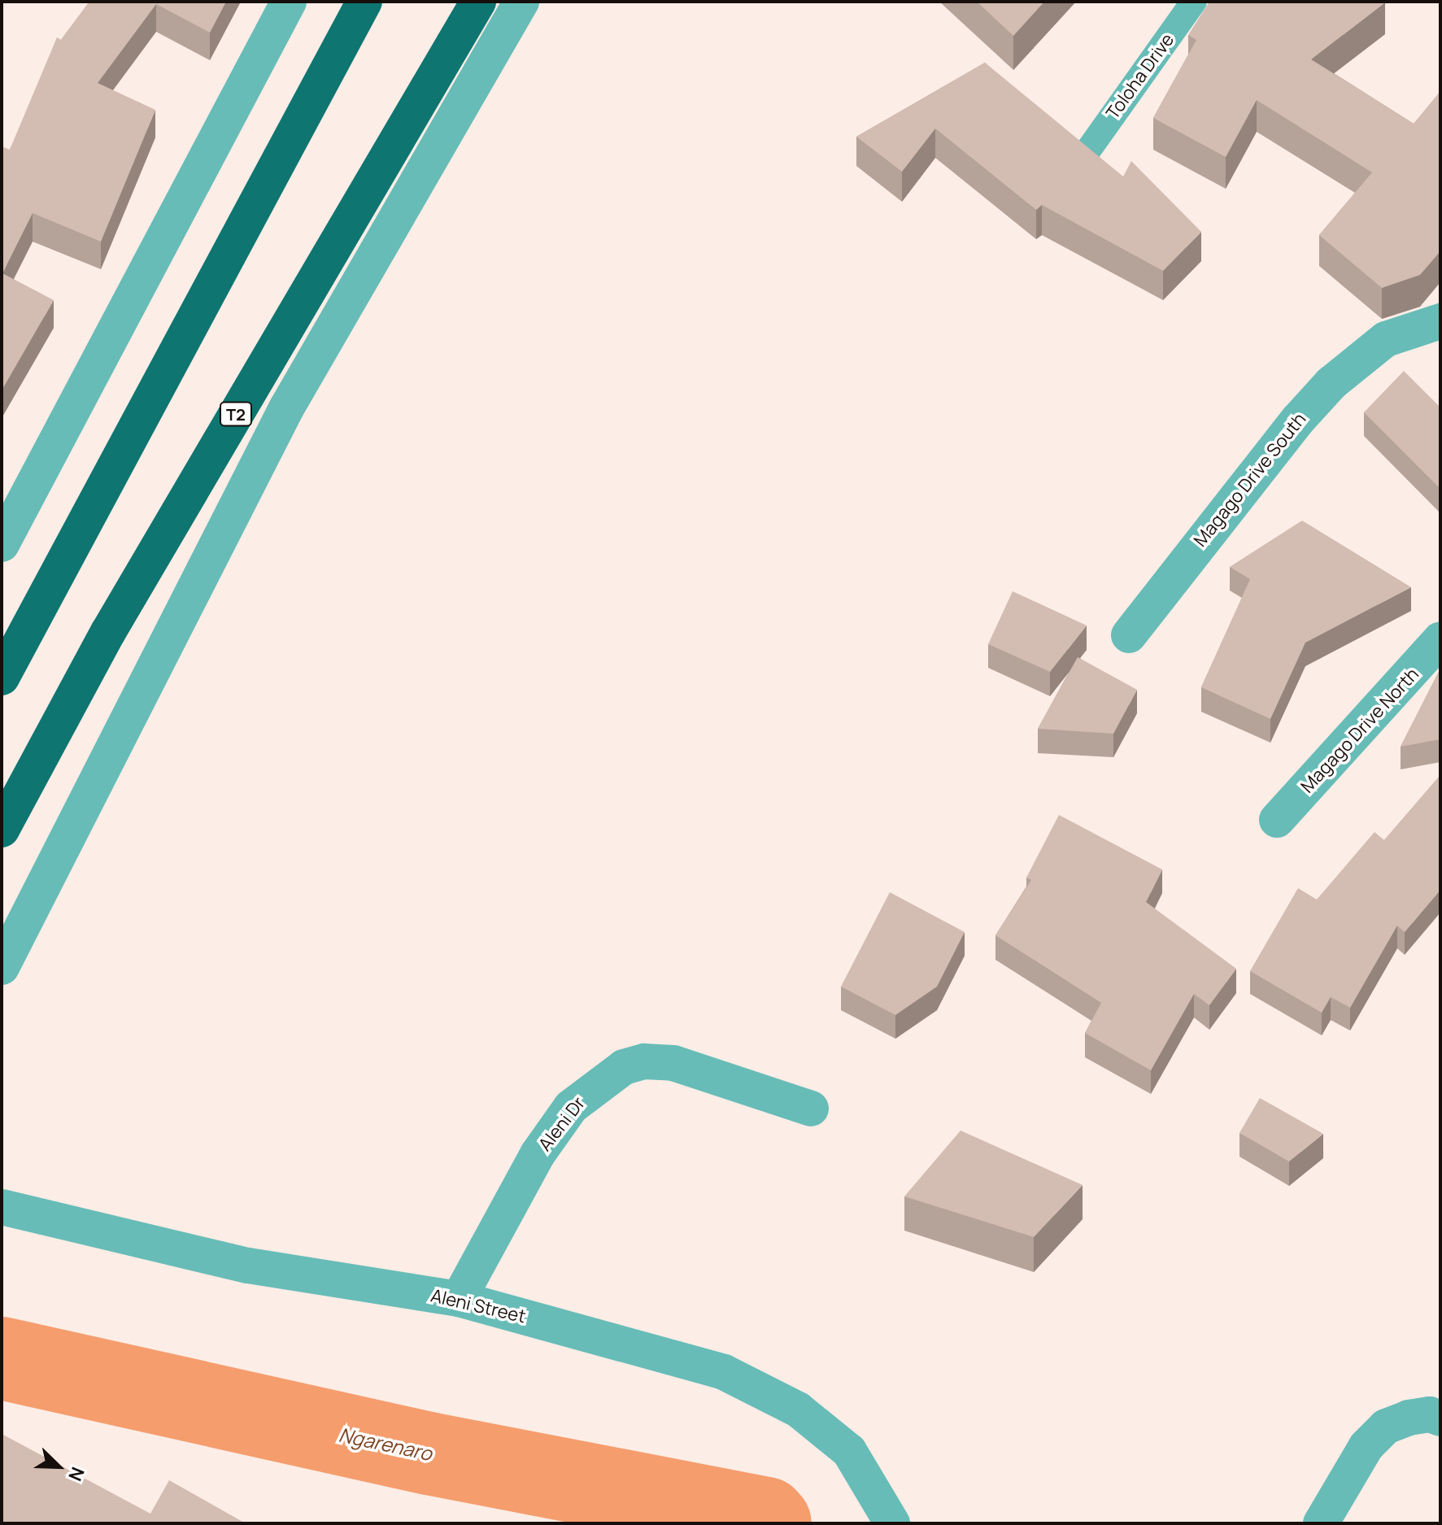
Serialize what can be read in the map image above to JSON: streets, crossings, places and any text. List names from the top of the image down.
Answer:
{
  "streets": {
    "highway": ["T2"],
    "street": [
      "Magago Drive South",
      "Magago Drive North",
      "Aleni Dr",
      "Aleni Street"
    ],
    "lane": ["Toloha Drive"]
  },
  "crossings": [
    ["Aleni Dr", "Aleni Street"]
  ],
  "water": ["Ngarenaro"],
  "north": "bottom right"
}
